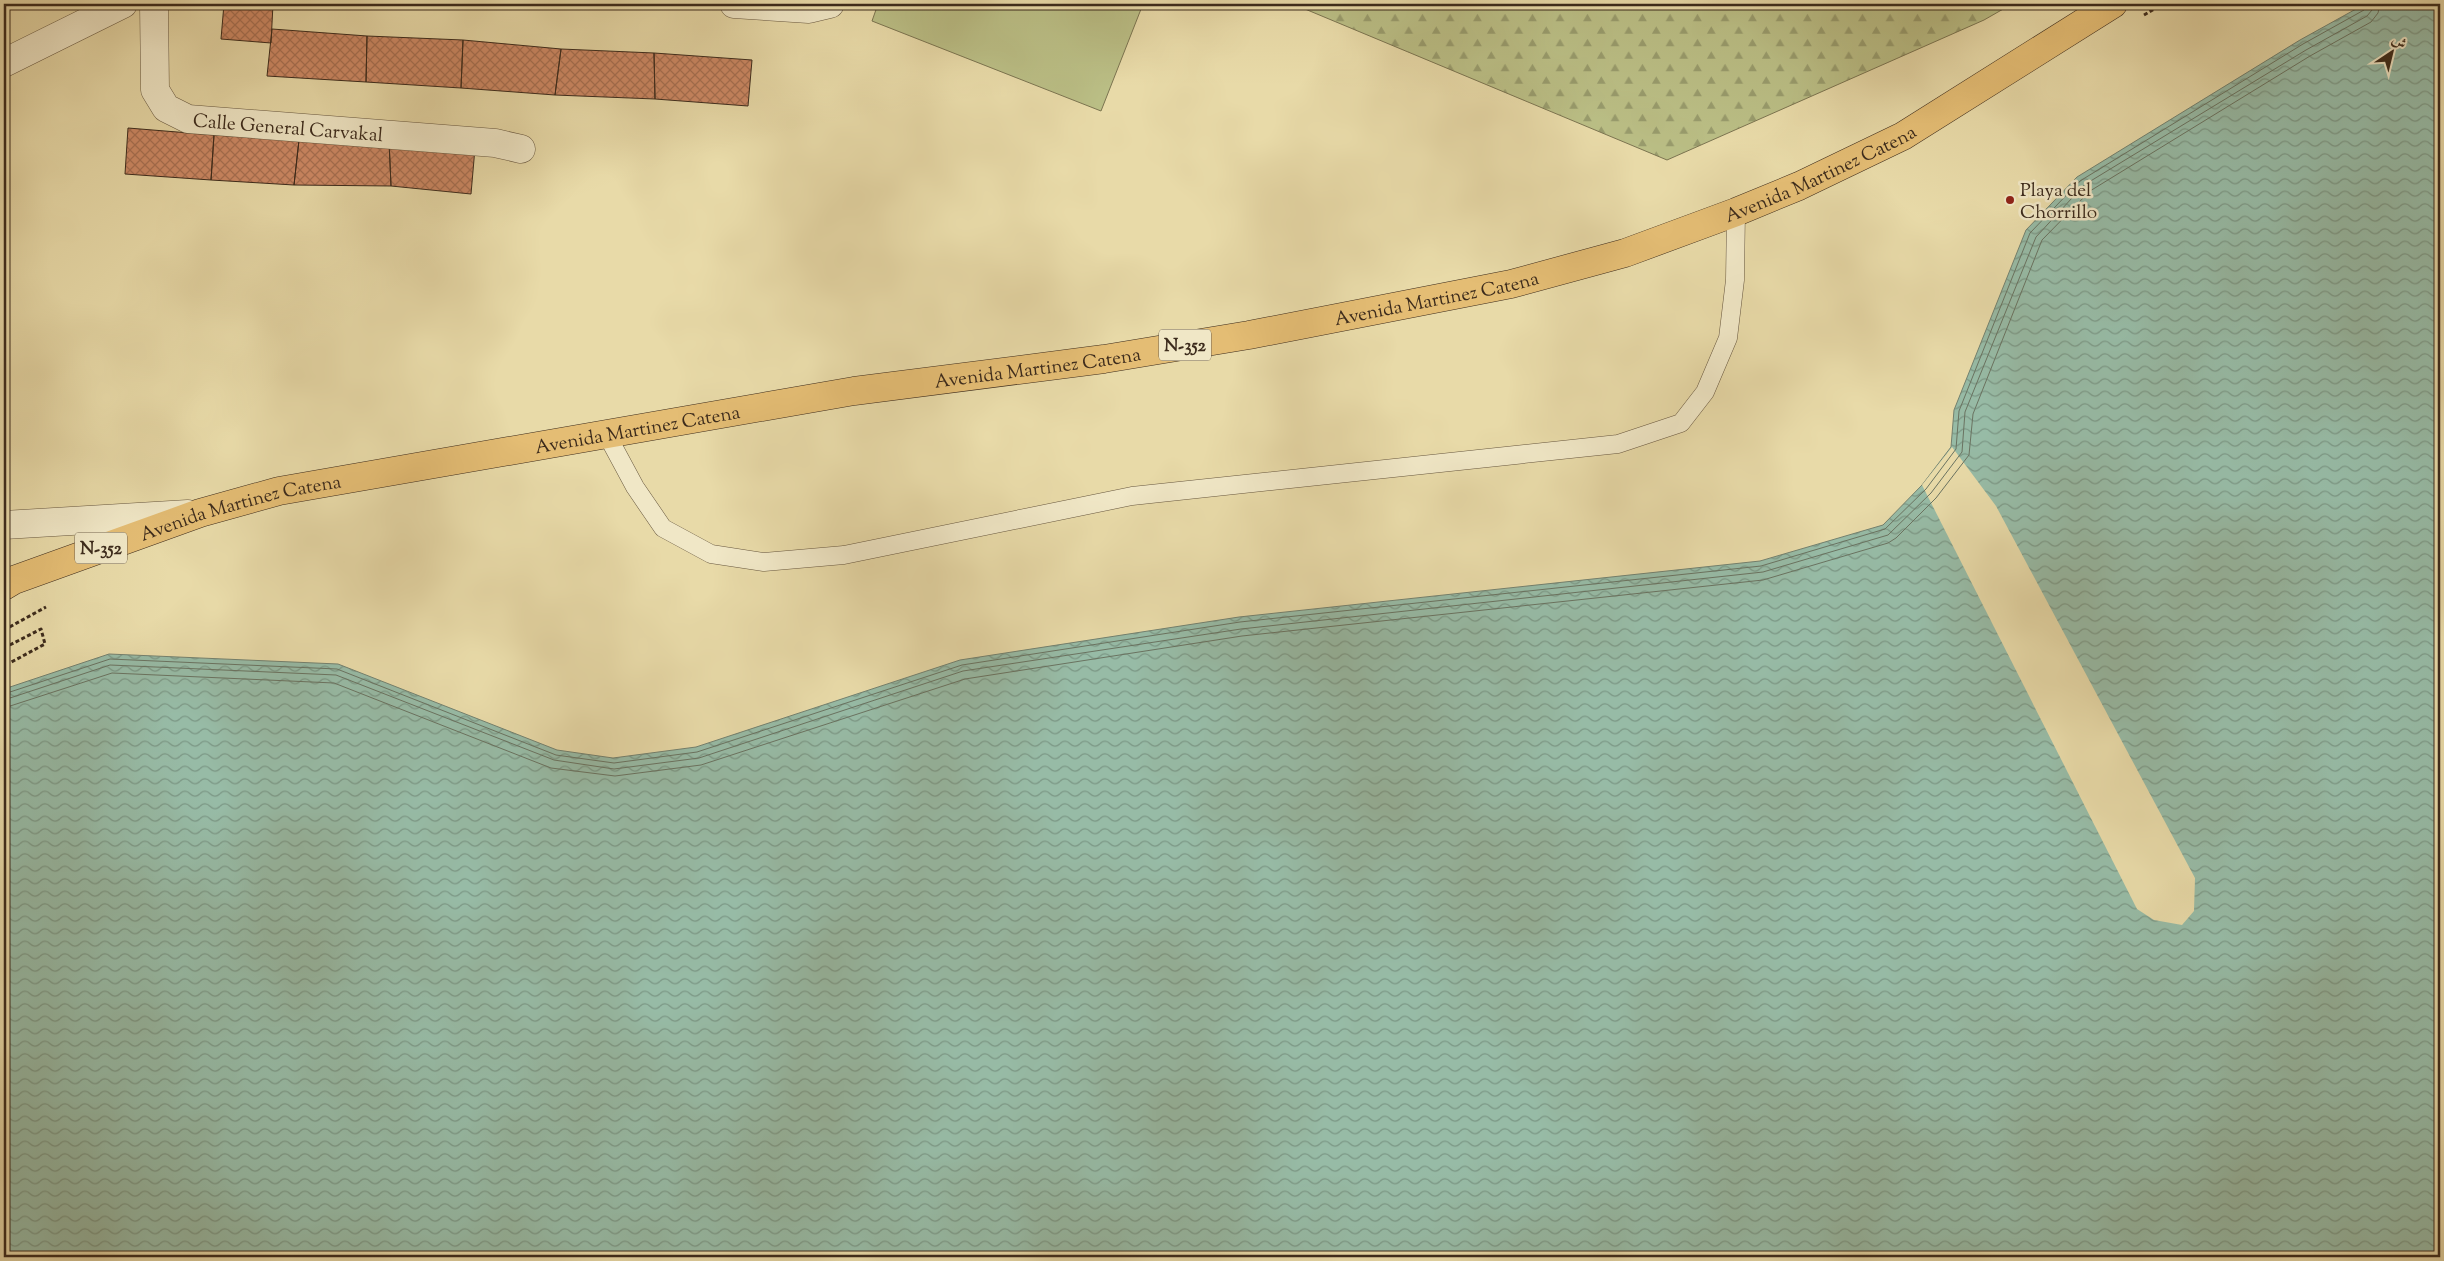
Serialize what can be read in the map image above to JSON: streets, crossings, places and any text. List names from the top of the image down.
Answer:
{
  "streets": {
    "highway": ["Avenida Martinez Catena", "N-352"],
    "street": ["Calle General Carvakal"]
  },
  "places": ["Playa del Chorrillo"],
  "north": "top right"
}
